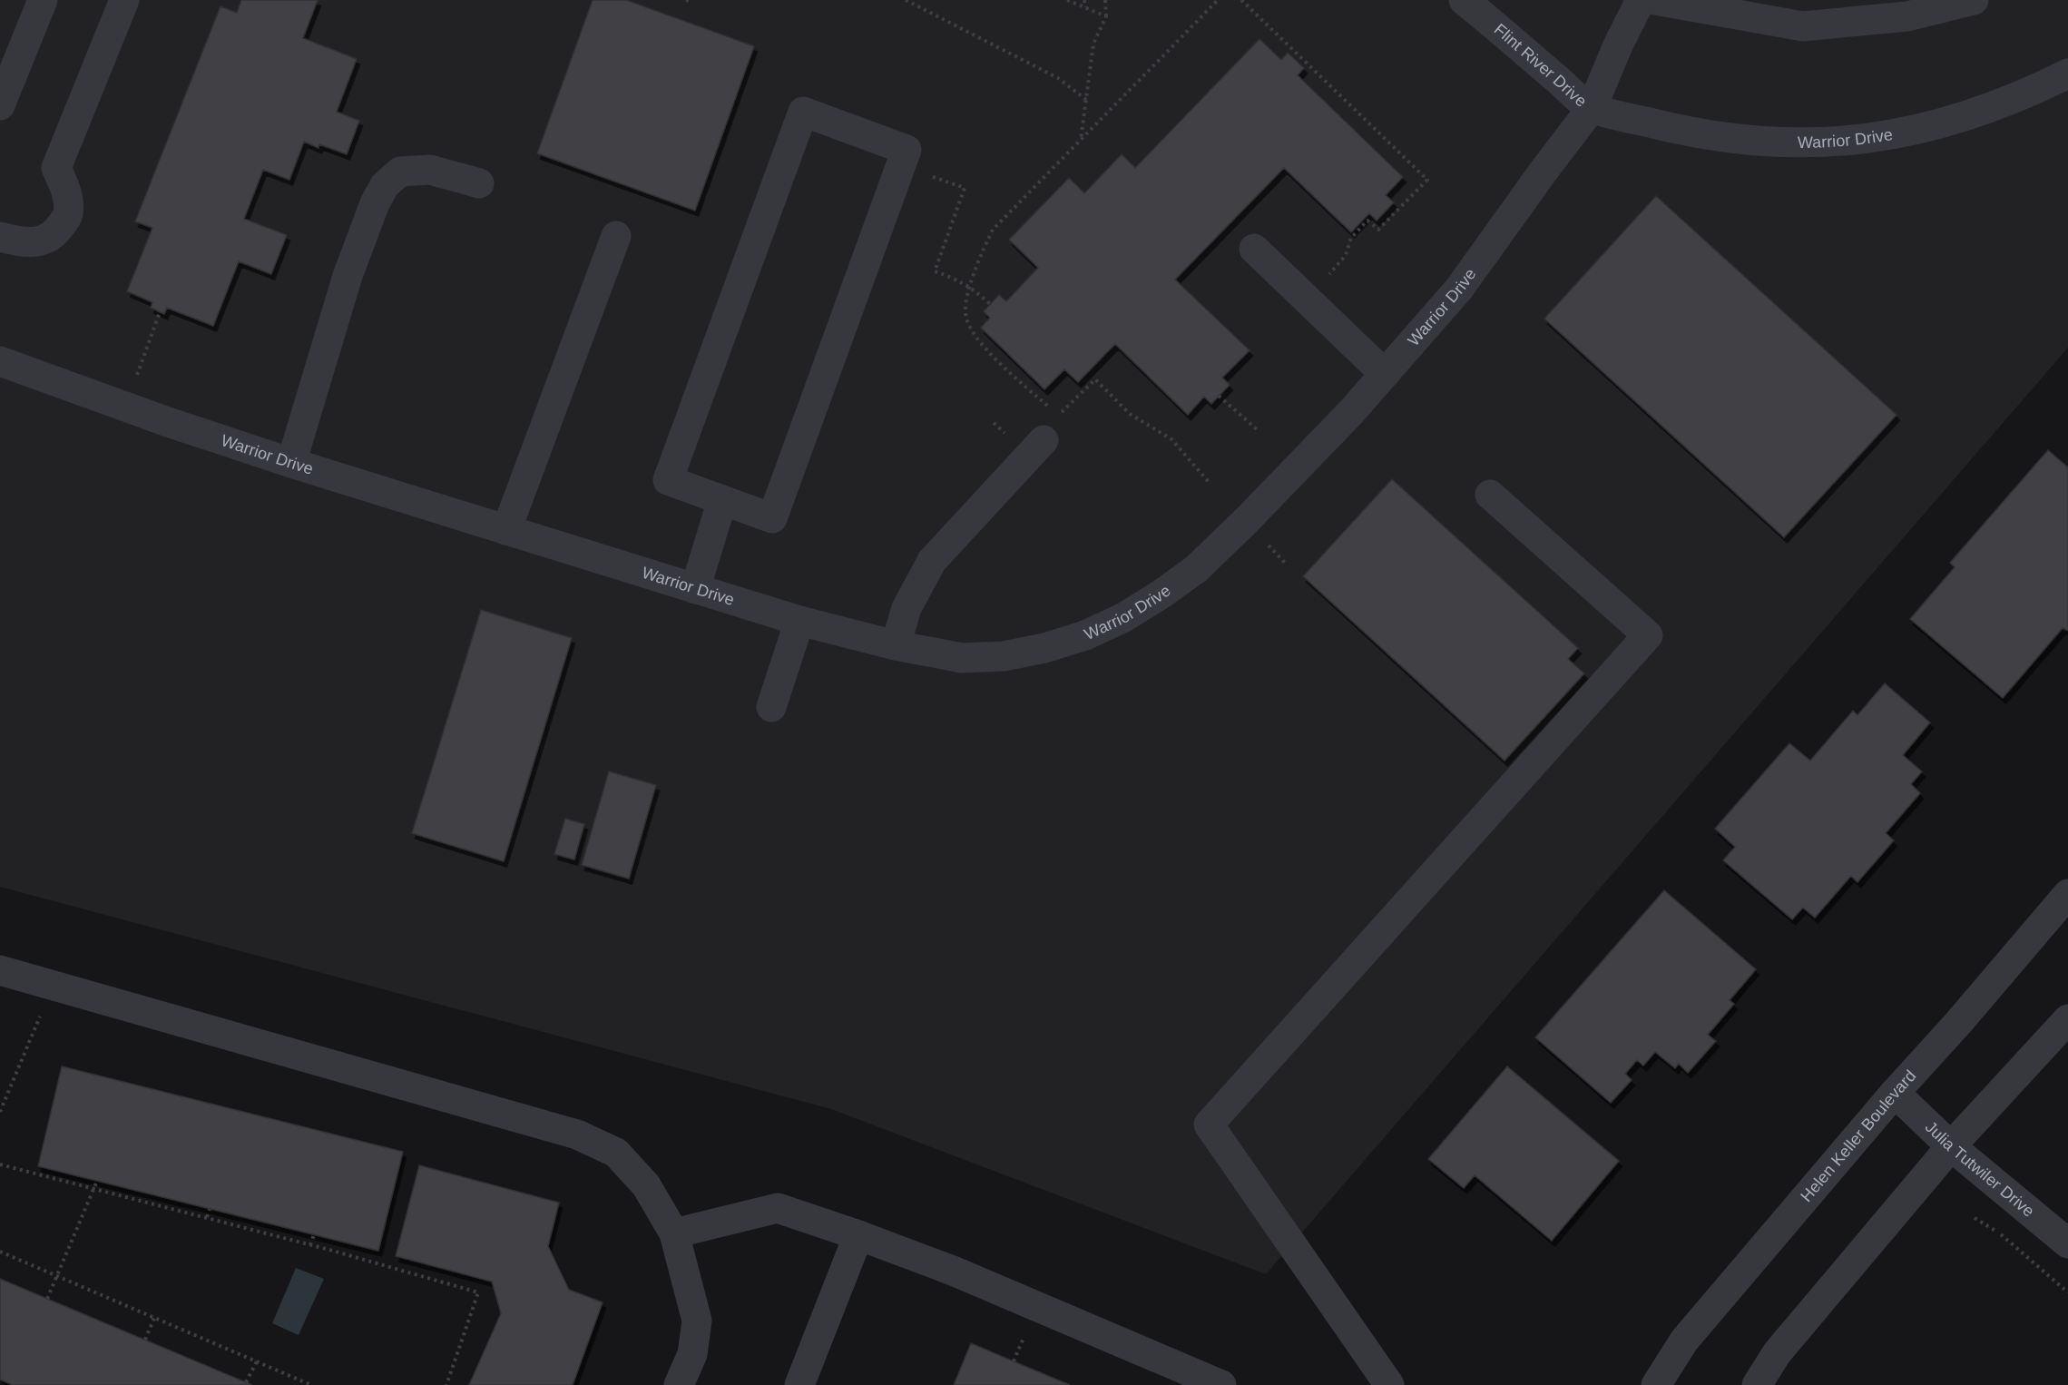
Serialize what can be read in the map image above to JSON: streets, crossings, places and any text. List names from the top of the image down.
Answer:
{
  "streets": {
    "street": [
      "Flint River Drive",
      "Warrior Drive",
      "Helen Keller Boulevard",
      "Julia Tutwiler Drive"
    ]
  },
  "crossings": [
    ["Flint River Drive", "Warrior Drive"],
    ["Helen Keller Boulevard", "Julia Tutwiler Drive"]
  ]
}
